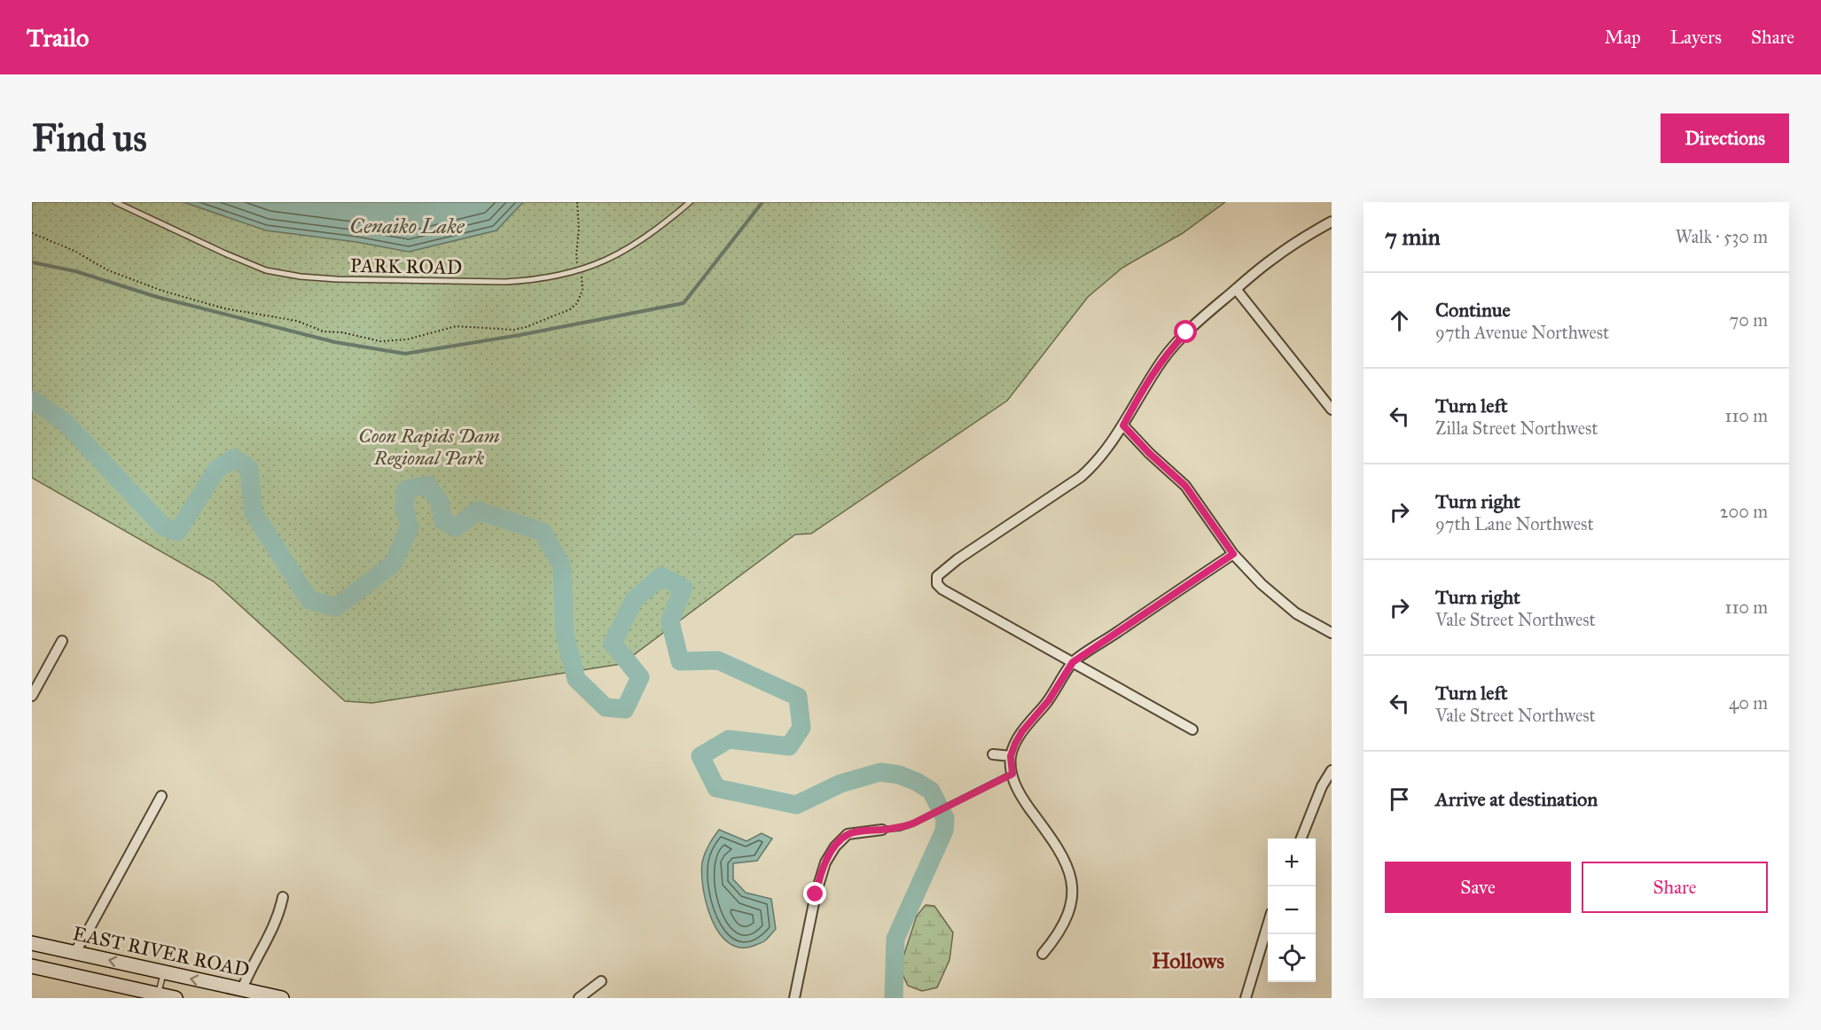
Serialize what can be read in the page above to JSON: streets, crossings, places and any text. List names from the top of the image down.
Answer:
{
  "streets": {
    "main road": ["EAST RIVER ROAD"],
    "lane": ["PARK ROAD"]
  },
  "districts": ["Hollows"],
  "water": ["Cenaiko Lake"],
  "parks": ["Coon Rapids Dam Regional Park"],
  "page": {
    "header": "Trailo",
    "nav": ["Map", "Layers", "Share"],
    "buttons": [
      "Directions",
      ["Save", "Share"]
    ],
    "title": "Find us",
    "heading": ["7 min", "Walk · 530 m"],
    "list": [
      ["Continue", "97th Avenue Northwest", "70 m"],
      ["Turn left", "Zilla Street Northwest", "110 m"],
      ["Turn right", "97th Lane Northwest", "200 m"],
      ["Turn right", "Vale Street Northwest", "110 m"],
      ["Turn left", "Vale Street Northwest", "40 m"],
      "Arrive at destination"
    ],
    "map_buttons": ["+", "−"]
  }
}
